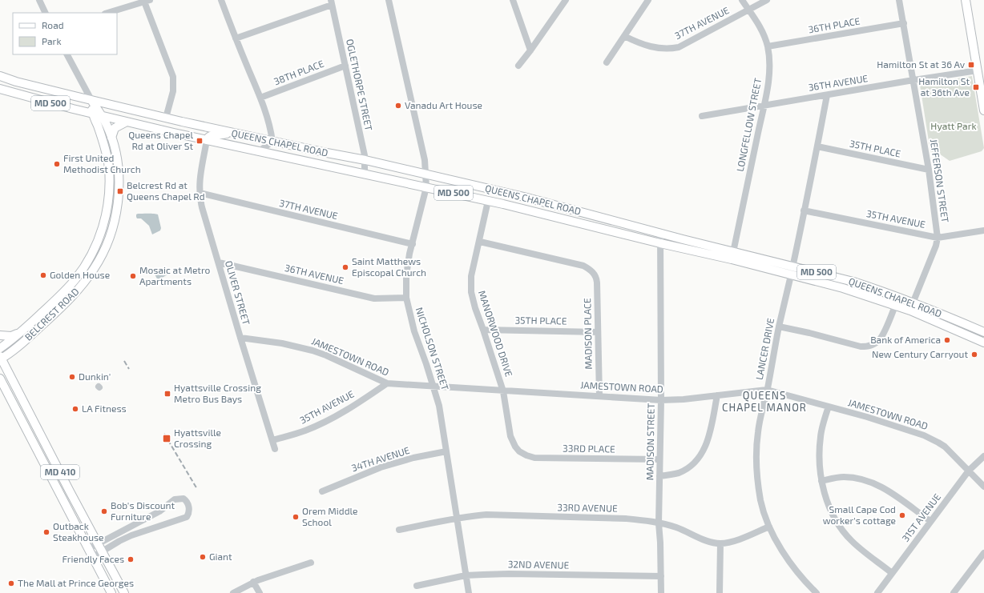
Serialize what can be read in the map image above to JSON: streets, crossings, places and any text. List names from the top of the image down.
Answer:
{
  "streets": {
    "main road": [
      "MD 500",
      "QUEENS CHAPEL ROAD",
      "BELCREST ROAD",
      "MD 410"
    ],
    "street": [
      "37TH AVENUE",
      "36TH PLACE",
      "38TH PLACE",
      "36TH AVENUE",
      "OGLETHORPE STREET",
      "LONGFELLOW STREET",
      "35TH PLACE",
      "JEFFERSON STREET",
      "35TH AVENUE",
      "OLIVER STREET",
      "MANORWOOD DRIVE",
      "MADISON PLACE",
      "NICHOLSON STREET",
      "LANCER DRIVE",
      "JAMESTOWN ROAD",
      "MADISON STREET",
      "33RD PLACE",
      "34TH AVENUE",
      "33RD AVENUE",
      "31ST AVENUE",
      "32ND AVENUE"
    ]
  },
  "crossings": [
    ["37TH AVENUE", "LONGFELLOW STREET"],
    ["37TH AVENUE", "OLIVER STREET"],
    ["37TH AVENUE", "NICHOLSON STREET"],
    ["36TH PLACE", "LONGFELLOW STREET"],
    ["36TH PLACE", "JEFFERSON STREET"],
    ["38TH PLACE", "OGLETHORPE STREET"],
    ["36TH AVENUE", "LONGFELLOW STREET"],
    ["36TH AVENUE", "JEFFERSON STREET"],
    ["36TH AVENUE", "OLIVER STREET"],
    ["36TH AVENUE", "NICHOLSON STREET"],
    ["36TH AVENUE", "LANCER DRIVE"],
    ["OGLETHORPE STREET", "QUEENS CHAPEL ROAD"],
    ["LONGFELLOW STREET", "QUEENS CHAPEL ROAD"],
    ["QUEENS CHAPEL ROAD", "JEFFERSON STREET"],
    ["QUEENS CHAPEL ROAD", "OLIVER STREET"],
    ["QUEENS CHAPEL ROAD", "BELCREST ROAD"],
    ["QUEENS CHAPEL ROAD", "MANORWOOD DRIVE"],
    ["QUEENS CHAPEL ROAD", "NICHOLSON STREET"],
    ["QUEENS CHAPEL ROAD", "LANCER DRIVE"],
    ["QUEENS CHAPEL ROAD", "MADISON STREET"],
    ["35TH PLACE", "JEFFERSON STREET"],
    ["35TH PLACE", "MANORWOOD DRIVE"],
    ["35TH PLACE", "MADISON PLACE"],
    ["35TH PLACE", "LANCER DRIVE"],
    ["JEFFERSON STREET", "35TH AVENUE"],
    ["35TH AVENUE", "OLIVER STREET"],
    ["35TH AVENUE", "LANCER DRIVE"],
    ["35TH AVENUE", "JAMESTOWN ROAD"],
    ["OLIVER STREET", "JAMESTOWN ROAD"],
    ["BELCREST ROAD", "MD 410"],
    ["MANORWOOD DRIVE", "MADISON PLACE"],
    ["MANORWOOD DRIVE", "JAMESTOWN ROAD"],
    ["MANORWOOD DRIVE", "33RD PLACE"],
    ["MADISON PLACE", "JAMESTOWN ROAD"],
    ["NICHOLSON STREET", "JAMESTOWN ROAD"],
    ["NICHOLSON STREET", "34TH AVENUE"],
    ["NICHOLSON STREET", "33RD AVENUE"],
    ["NICHOLSON STREET", "32ND AVENUE"],
    ["LANCER DRIVE", "JAMESTOWN ROAD"],
    ["LANCER DRIVE", "33RD AVENUE"],
    ["JAMESTOWN ROAD", "MADISON STREET"],
    ["JAMESTOWN ROAD", "31ST AVENUE"],
    ["MADISON STREET", "33RD PLACE"],
    ["MADISON STREET", "33RD AVENUE"],
    ["MADISON STREET", "32ND AVENUE"]
  ],
  "districts": ["QUEENS CHAPEL MANOR"],
  "parks": ["Hyatt Park"],
  "places": {
    "transit": [
      "Hamilton St at 36 Av",
      "Hamilton St at 36th Ave",
      "Queens Chapel Rd at Oliver St",
      "Belcrest Rd at Queens Chapel Rd",
      "Hyattsville Crossing Metro Bus Bays",
      "Hyattsville Crossing"
    ],
    "other": [
      "Vanadu Art House",
      "First United Methodist Church",
      "Saint Matthews Episcopal Church",
      "Golden House",
      "Mosaic at Metro Apartments",
      "Bank of America",
      "New Century Carryout",
      "Dunkin'",
      "LA Fitness",
      "Bob's Discount Furniture",
      "Small Cape Cod worker's cottage",
      "Orem Middle School",
      "Outback Steakhouse",
      "Giant",
      "Friendly Faces",
      "The Mall at Prince Georges"
    ]
  },
  "legend": ["Road", "Park"]
}
